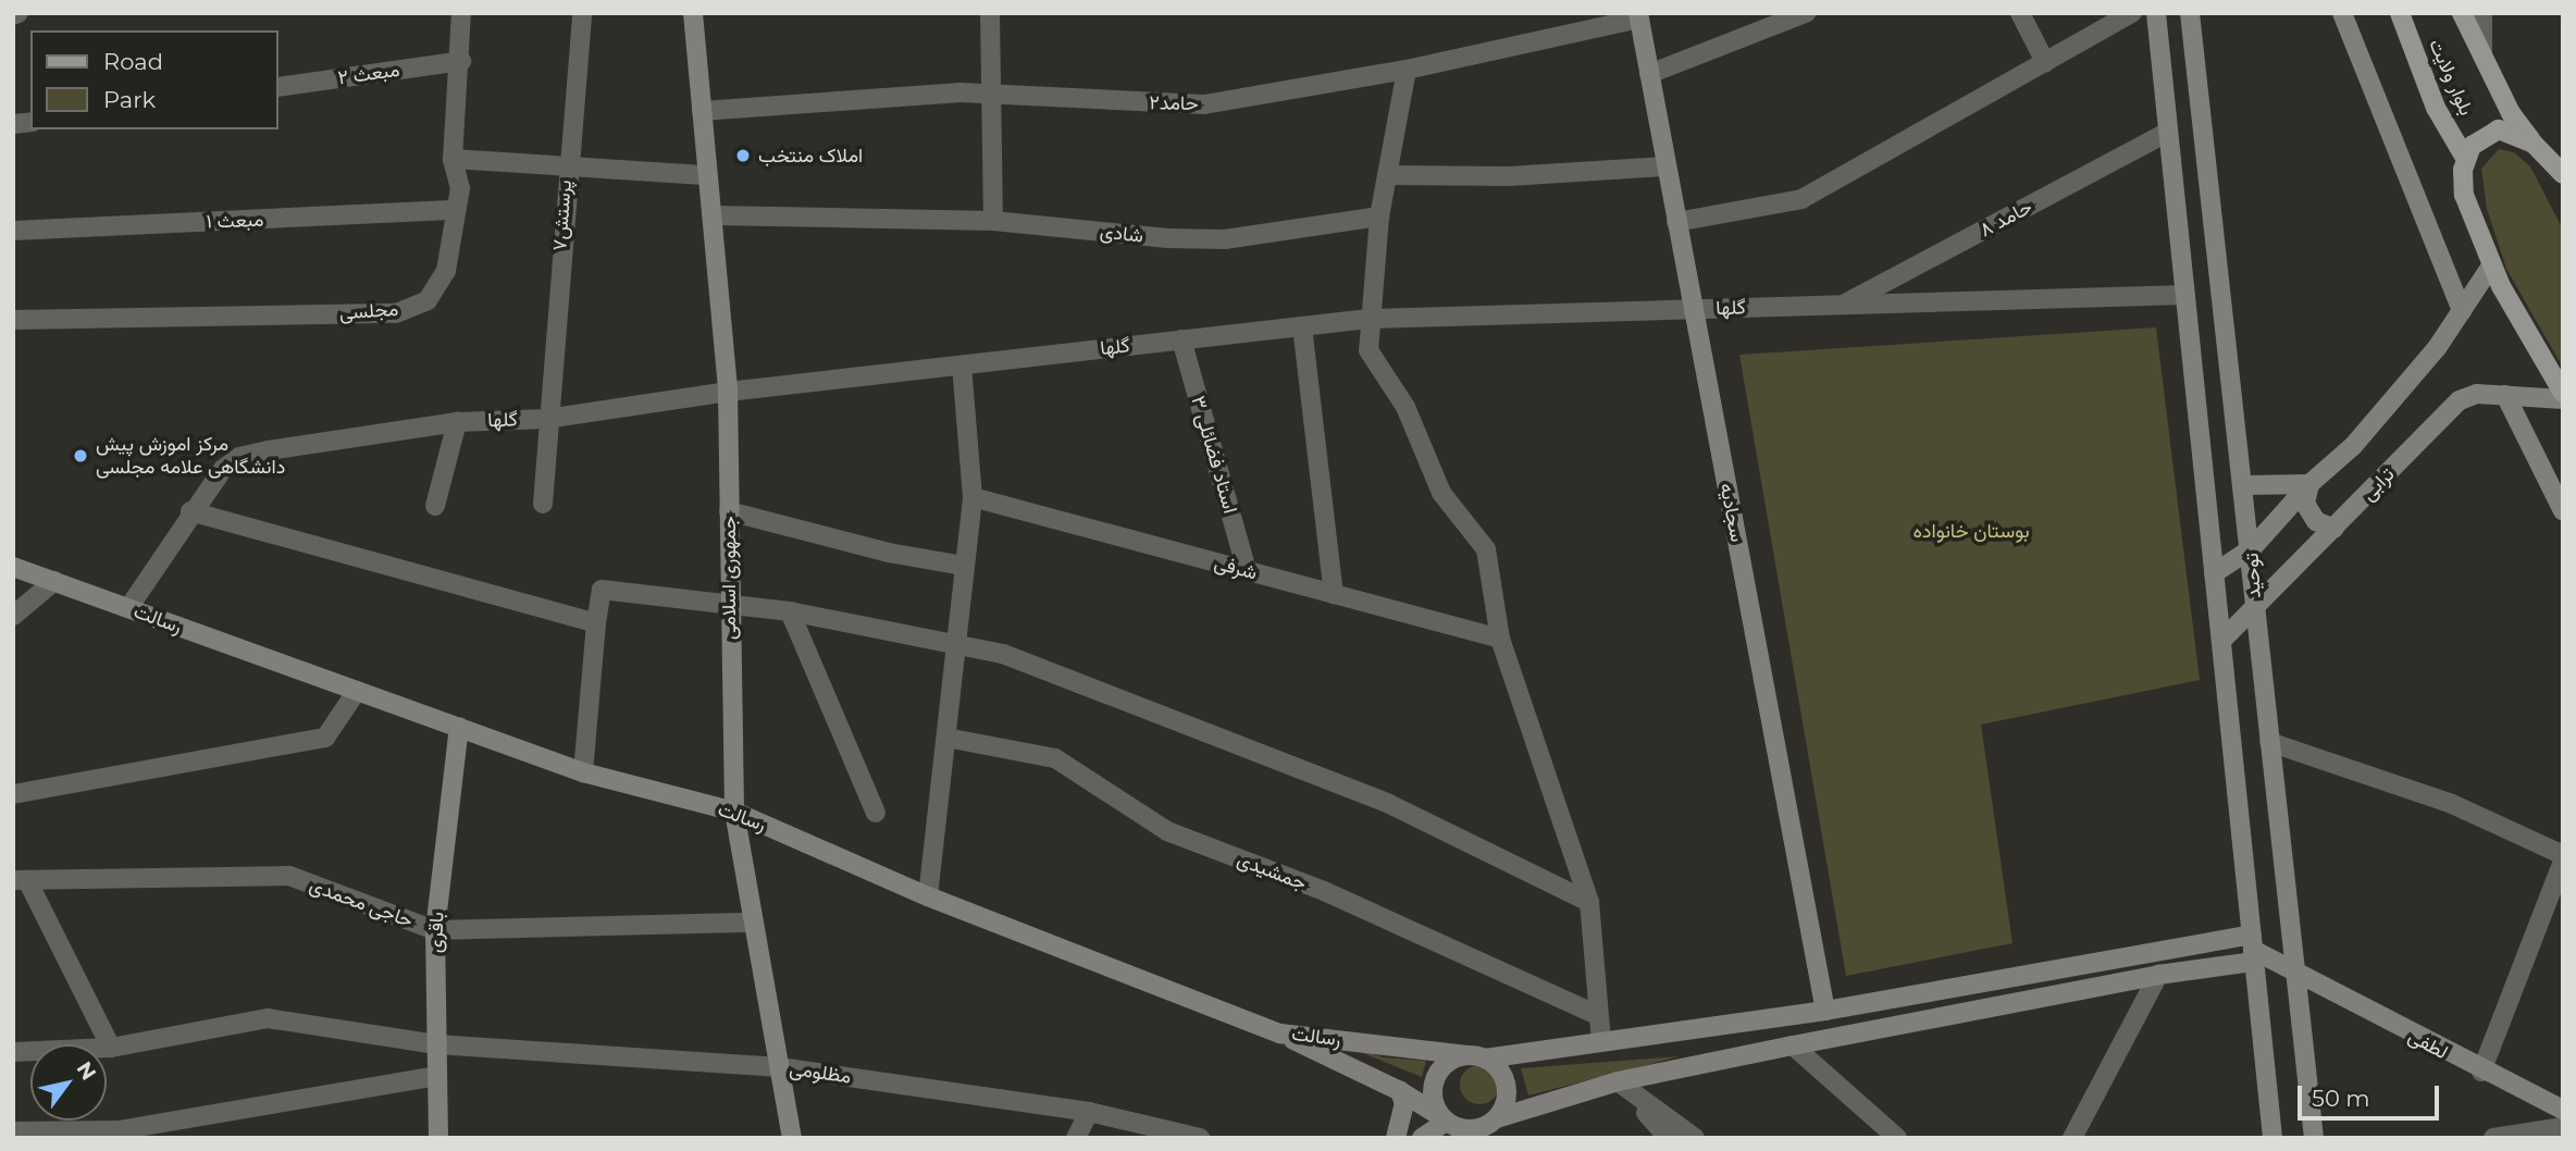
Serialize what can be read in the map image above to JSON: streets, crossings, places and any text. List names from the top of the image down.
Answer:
{
  "streets": {
    "main road": ["بلوار ولایت"],
    "street": [
      "مبعث ۲",
      "حامد۲",
      "پرستش۷",
      "حامد ۸",
      "مبعث ۱",
      "شادی",
      "گلها",
      "مجلسی",
      "استاد فضائلی ۳",
      "ترابی",
      "سجادیه",
      "شرفی",
      "توحید",
      "جمهوری اسلامی",
      "رسالت",
      "جمشیدی",
      "حاجی محمدی",
      "باقری",
      "لطفی",
      "مظلومی"
    ]
  },
  "crossings": [
    ["مبعث ۲", "مجلسی"],
    ["حامد۲", "سجادیه"],
    ["حامد۲", "جمهوری اسلامی"],
    ["پرستش۷", "گلها"],
    ["حامد ۸", "گلها"],
    ["حامد ۸", "توحید"],
    ["مبعث ۱", "مجلسی"],
    ["شادی", "جمهوری اسلامی"],
    ["گلها", "استاد فضائلی ۳"],
    ["گلها", "سجادیه"],
    ["گلها", "توحید"],
    ["گلها", "جمهوری اسلامی"],
    ["گلها", "رسالت"],
    ["استاد فضائلی ۳", "شرفی"],
    ["ترابی", "توحید"],
    ["توحید", "لطفی"],
    ["جمهوری اسلامی", "رسالت"],
    ["جمهوری اسلامی", "حاجی محمدی"],
    ["جمهوری اسلامی", "مظلومی"],
    ["رسالت", "باقری"],
    ["حاجی محمدی", "باقری"],
    ["باقری", "مظلومی"]
  ],
  "parks": ["بوستان خانواده"],
  "places": ["املاک منتخب", "مرکز اموزش پیش دانشگاهی علامه مجلسی"],
  "legend": ["Road", "Park"],
  "scale_bar": "50 m",
  "north": "top right"
}
